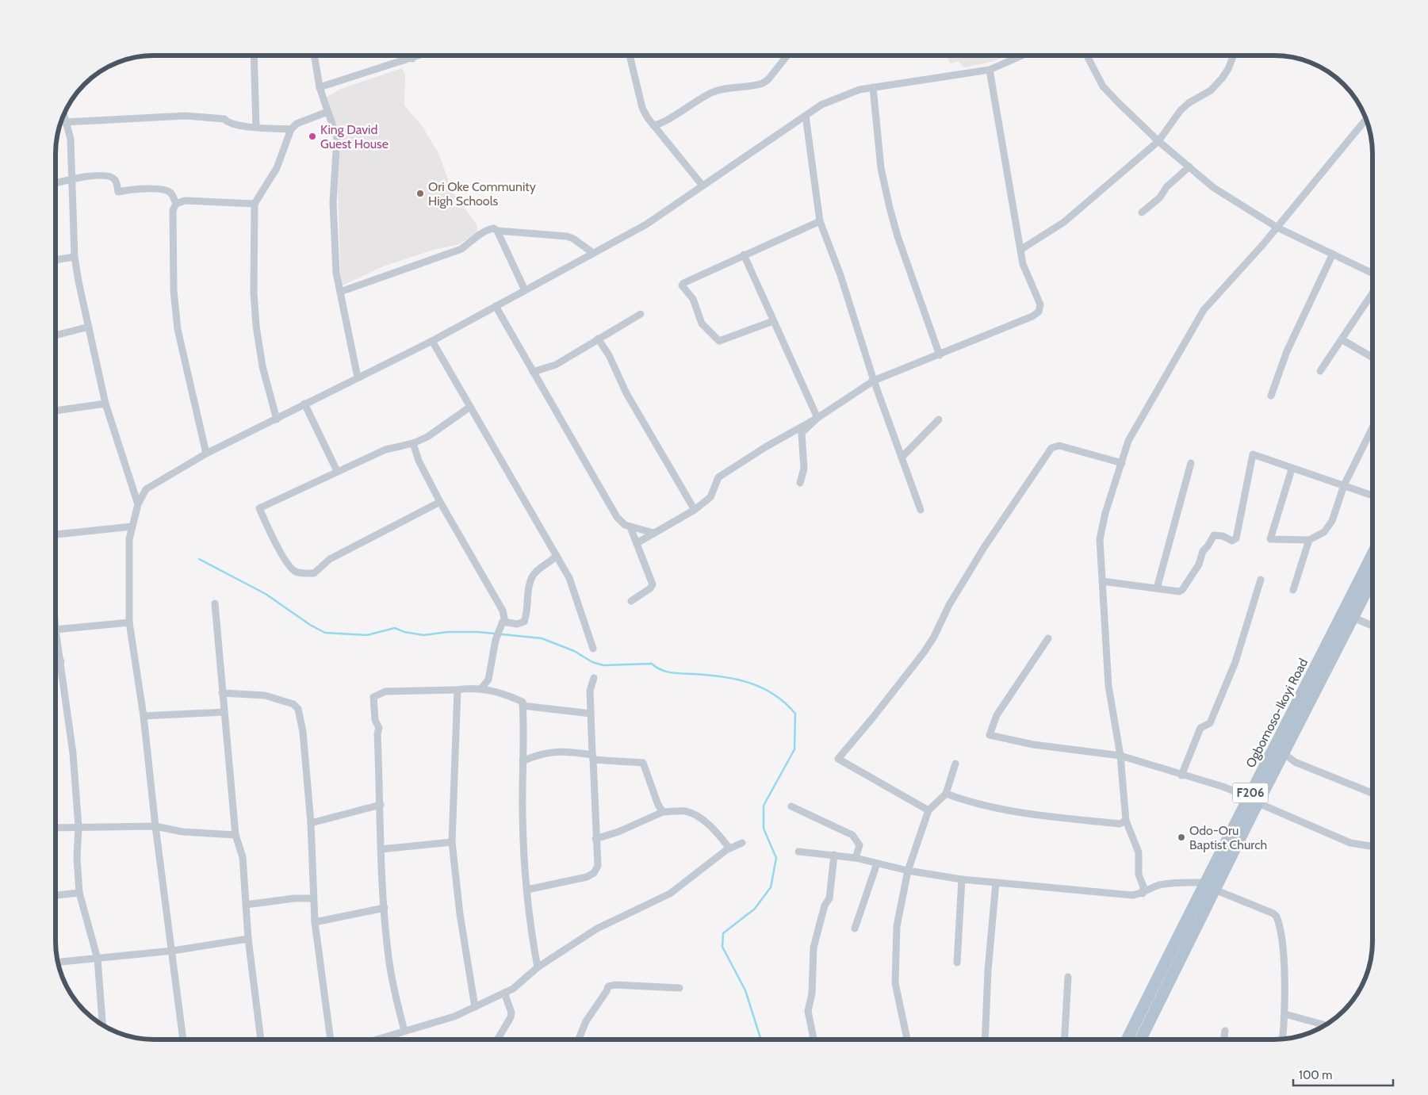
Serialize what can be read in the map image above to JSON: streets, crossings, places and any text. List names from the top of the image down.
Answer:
{
  "streets": {
    "main road": ["Ogbomoso-Ikoyi Road", "F206"]
  },
  "places": ["King David Guest House", "Ori Oke Community High Schools", "Odo-Oru Baptist Church"],
  "scale_bar": "100 m"
}
